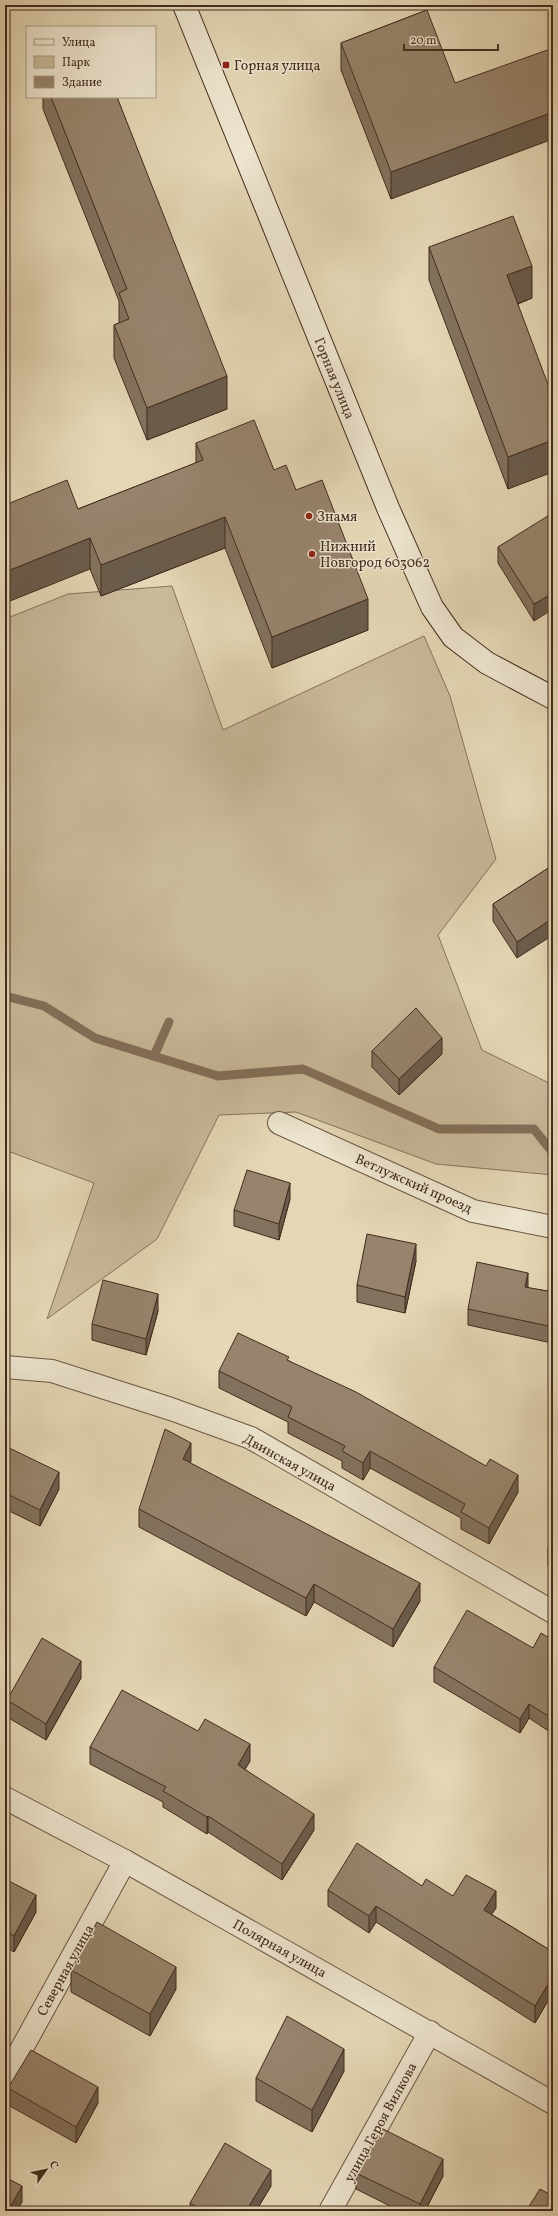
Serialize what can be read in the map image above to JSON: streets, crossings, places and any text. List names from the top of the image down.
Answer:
{
  "streets": {
    "street": [
      "Горная улица",
      "Ветлужский проезд",
      "Двинская улица",
      "Полярная улица",
      "Северная улица",
      "улица Героя Вилкова"
    ]
  },
  "crossings": [
    ["Полярная улица", "Северная улица"],
    ["Полярная улица", "улица Героя Вилкова"]
  ],
  "places": {
    "transit": ["Горная улица"],
    "other": ["Знамя", "Нижний Новгород 603062"]
  },
  "legend": ["Улица", "Парк", "Здание"],
  "scale_bar": "20 m",
  "north": "top right"
}
